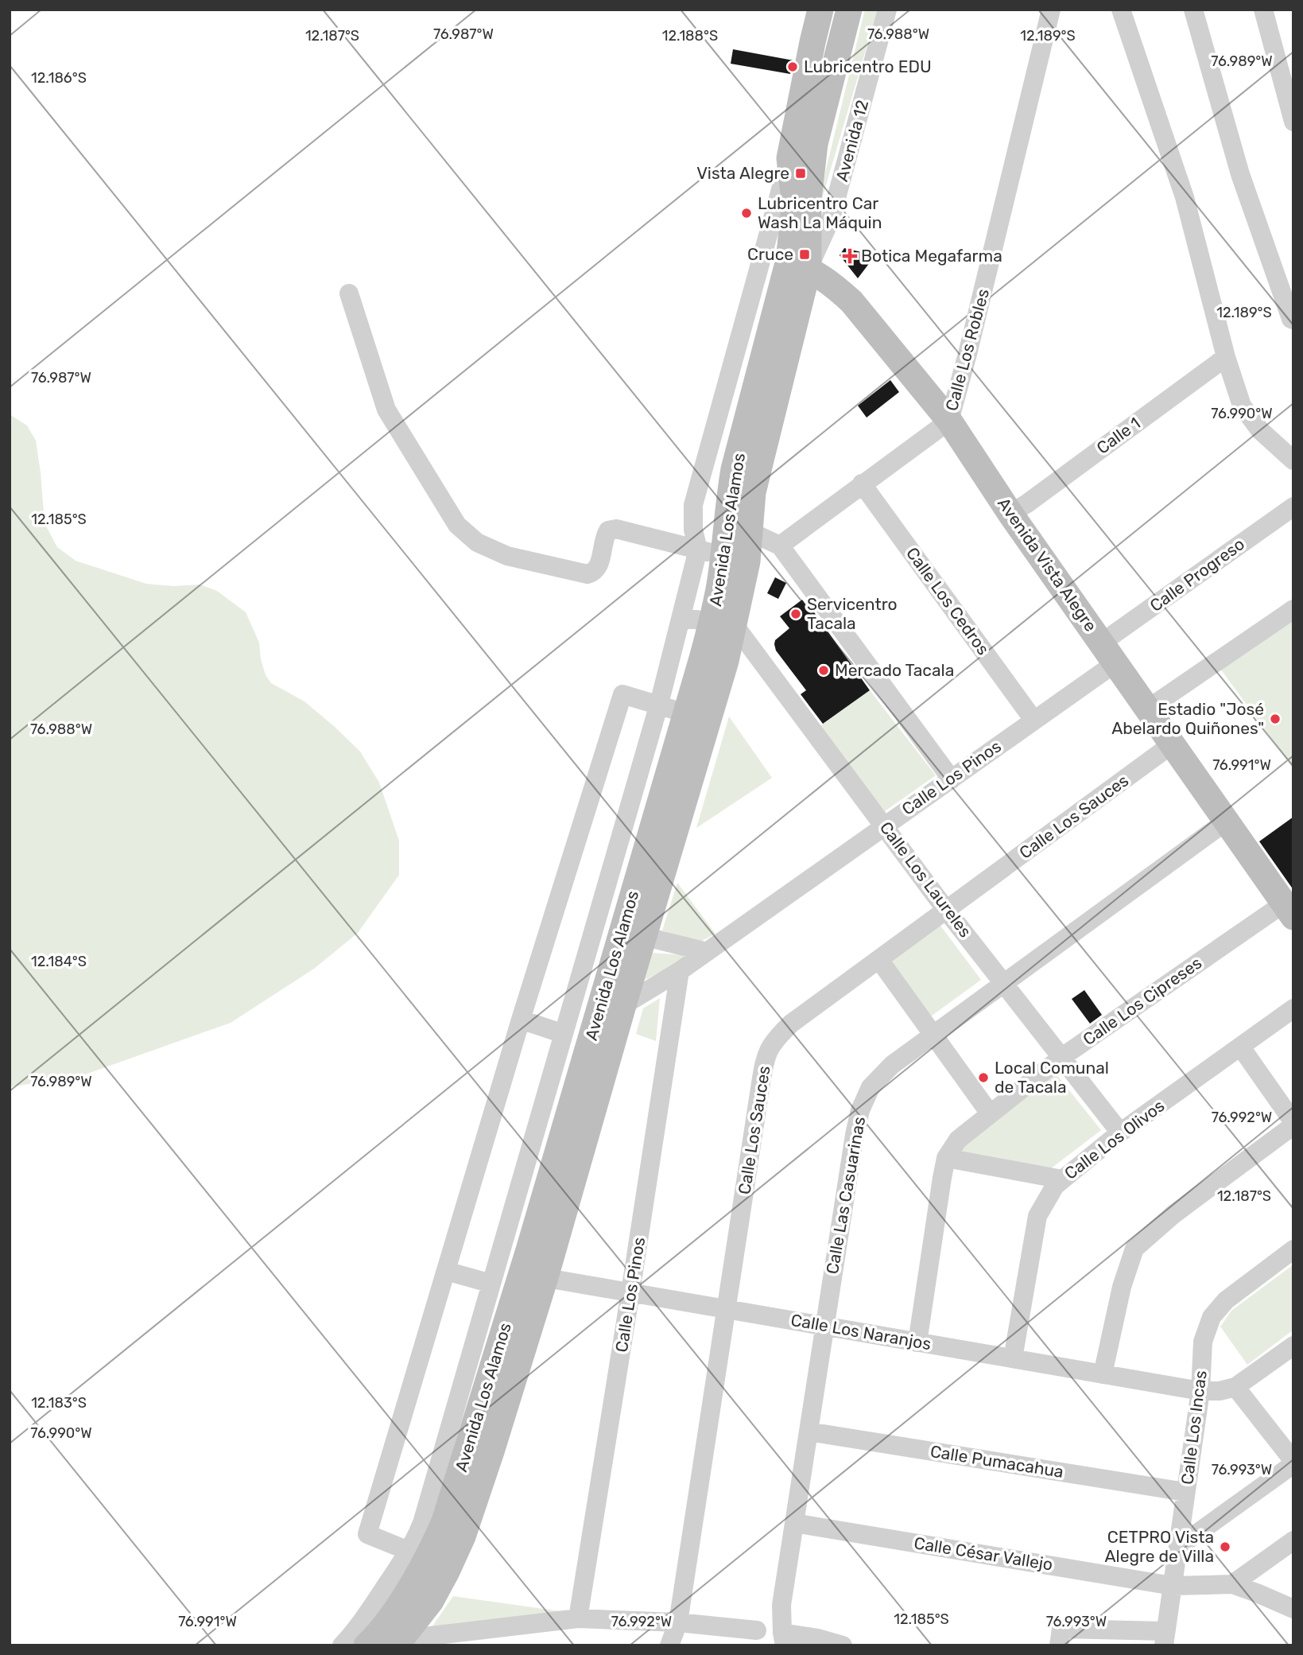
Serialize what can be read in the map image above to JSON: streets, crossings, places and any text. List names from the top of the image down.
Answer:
{
  "streets": {
    "main road": ["Avenida Los Alamos", "Avenida Vista Alegre"],
    "street": [
      "Avenida 12",
      "Calle Los Robles",
      "Calle 1",
      "Calle Progreso",
      "Calle Los Cedros",
      "Calle Los Pinos",
      "Calle Los Sauces",
      "Calle Los Laureles",
      "Calle Los Cipreses",
      "Calle Los Olivos",
      "Calle Las Casuarinas",
      "Calle Los Naranjos",
      "Calle Los Incas",
      "Calle Pumacahua",
      "Calle César Vallejo"
    ]
  },
  "crossings": [
    ["Avenida 12", "Avenida Los Alamos"],
    ["Avenida 12", "Avenida Vista Alegre"],
    ["Calle Los Robles", "Avenida Vista Alegre"],
    ["Calle Los Robles", "Calle Los Cedros"],
    ["Calle 1", "Avenida Vista Alegre"],
    ["Avenida Los Alamos", "Avenida Vista Alegre"],
    ["Avenida Los Alamos", "Calle Los Pinos"],
    ["Avenida Los Alamos", "Calle Los Laureles"],
    ["Avenida Los Alamos", "Calle Los Naranjos"],
    ["Avenida Vista Alegre", "Calle Progreso"],
    ["Avenida Vista Alegre", "Calle Los Pinos"],
    ["Avenida Vista Alegre", "Calle Los Sauces"],
    ["Avenida Vista Alegre", "Calle Los Cipreses"],
    ["Avenida Vista Alegre", "Calle Las Casuarinas"],
    ["Calle Progreso", "Calle Los Pinos"],
    ["Calle Los Cedros", "Calle Los Pinos"],
    ["Calle Los Pinos", "Calle Los Laureles"],
    ["Calle Los Pinos", "Calle Los Naranjos"],
    ["Calle Los Sauces", "Calle Los Laureles"],
    ["Calle Los Sauces", "Calle Los Naranjos"],
    ["Calle Los Laureles", "Calle Los Cipreses"],
    ["Calle Los Laureles", "Calle Los Olivos"],
    ["Calle Los Laureles", "Calle Las Casuarinas"],
    ["Calle Los Cipreses", "Calle Los Naranjos"],
    ["Calle Los Olivos", "Calle Los Naranjos"],
    ["Calle Las Casuarinas", "Calle Los Naranjos"],
    ["Calle Las Casuarinas", "Calle Pumacahua"],
    ["Calle Las Casuarinas", "Calle César Vallejo"],
    ["Calle Los Naranjos", "Calle Los Incas"],
    ["Calle Los Incas", "Calle Pumacahua"],
    ["Calle Los Incas", "Calle César Vallejo"]
  ],
  "places": {
    "other": [
      "Lubricentro EDU",
      "Lubricentro Car Wash La Máquin",
      "Servicentro Tacala",
      "Mercado Tacala",
      "Estadio \"José Abelardo Quiñones\"",
      "Local Comunal de Tacala",
      "CETPRO Vista Alegre de Villa"
    ],
    "transit": ["Vista Alegre", "Cruce"],
    "health": ["Botica Megafarma"]
  },
  "coordinates": [
    "76.987°W",
    "76.988°W",
    "12.187°S",
    "12.188°S",
    "12.189°S",
    "76.989°W",
    "12.186°S",
    "76.990°W",
    "12.185°S",
    "76.991°W",
    "12.184°S",
    "76.992°W",
    "12.183°S",
    "76.993°W"
  ]
}
